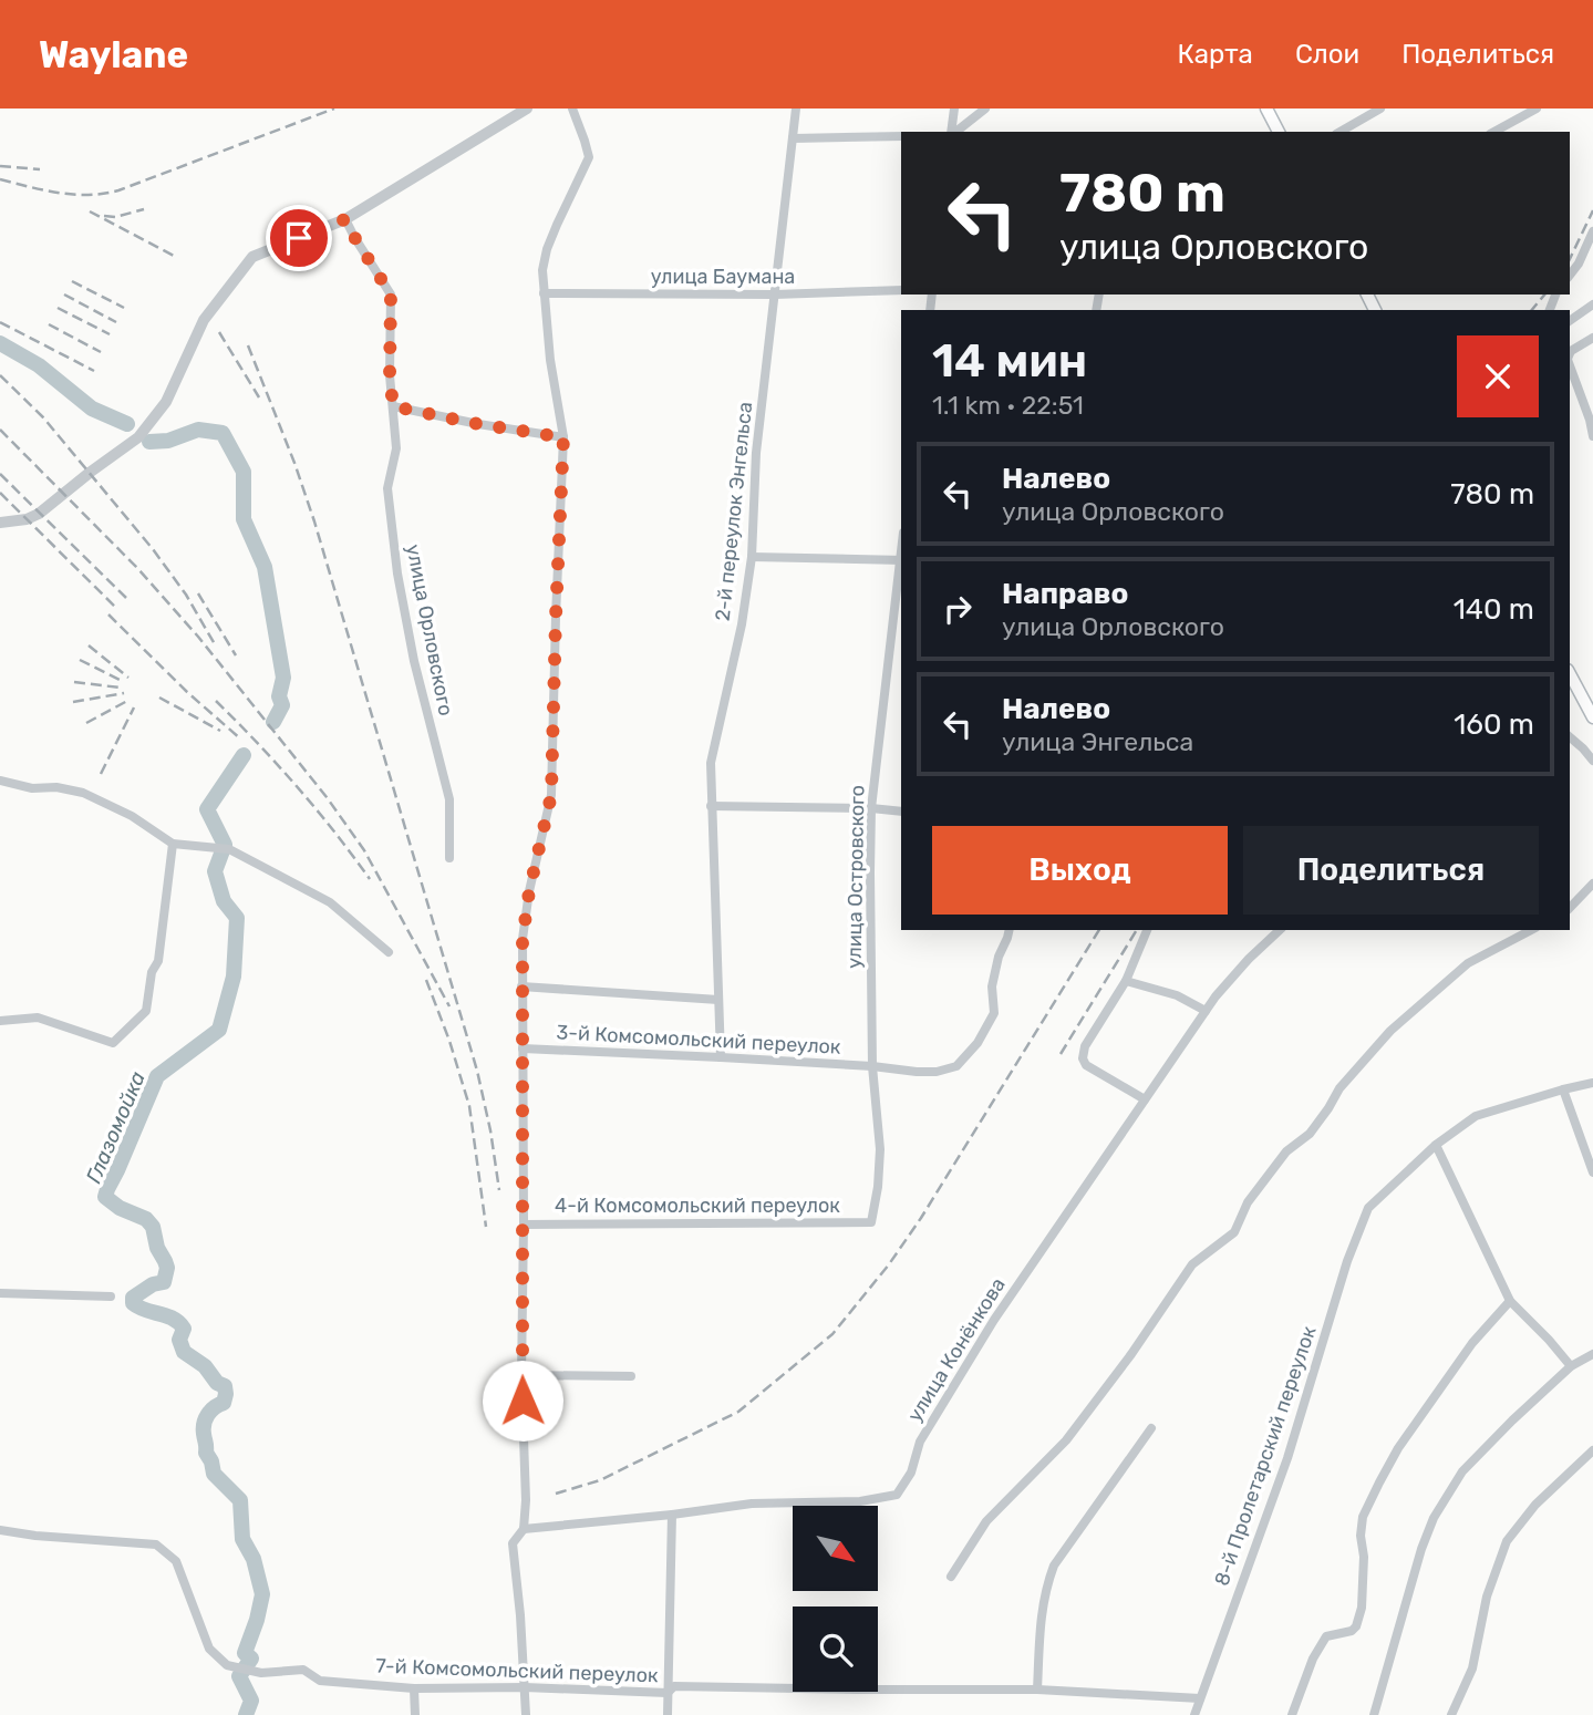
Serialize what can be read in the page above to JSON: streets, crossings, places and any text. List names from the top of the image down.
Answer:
{
  "streets": {
    "street": [
      "улица Баумана",
      "2-й переулок Энгельса",
      "улица Орловского",
      "улица Островского",
      "3-й Комсомольский переулок",
      "4-й Комсомольский переулок",
      "улица Конёнкова",
      "8-й Пролетарский переулок",
      "7-й Комсомольский переулок"
    ]
  },
  "crossings": [
    ["улица Баумана", "2-й переулок Энгельса"],
    ["2-й переулок Энгельса", "3-й Комсомольский переулок"],
    ["улица Островского", "3-й Комсомольский переулок"],
    ["улица Островского", "4-й Комсомольский переулок"],
    ["8-й Пролетарский переулок", "7-й Комсомольский переулок"]
  ],
  "water": ["Глазомойка"],
  "north": "bottom right",
  "page": {
    "header": "Waylane",
    "nav": ["Карта", "Слои", "Поделиться"],
    "turn": ["780 m", "улица Орловского"],
    "heading": ["14 мин", "1.1 km · 22:51"],
    "list": [
      {
        "name": "Налево",
        "note": "улица Орловского",
        "value": "780 m"
      },
      {
        "name": "Направо",
        "note": "улица Орловского",
        "value": "140 m"
      },
      {
        "name": "Налево",
        "note": "улица Энгельса",
        "value": "160 m"
      }
    ],
    "buttons": ["Выход", "Поделиться"]
  }
}
